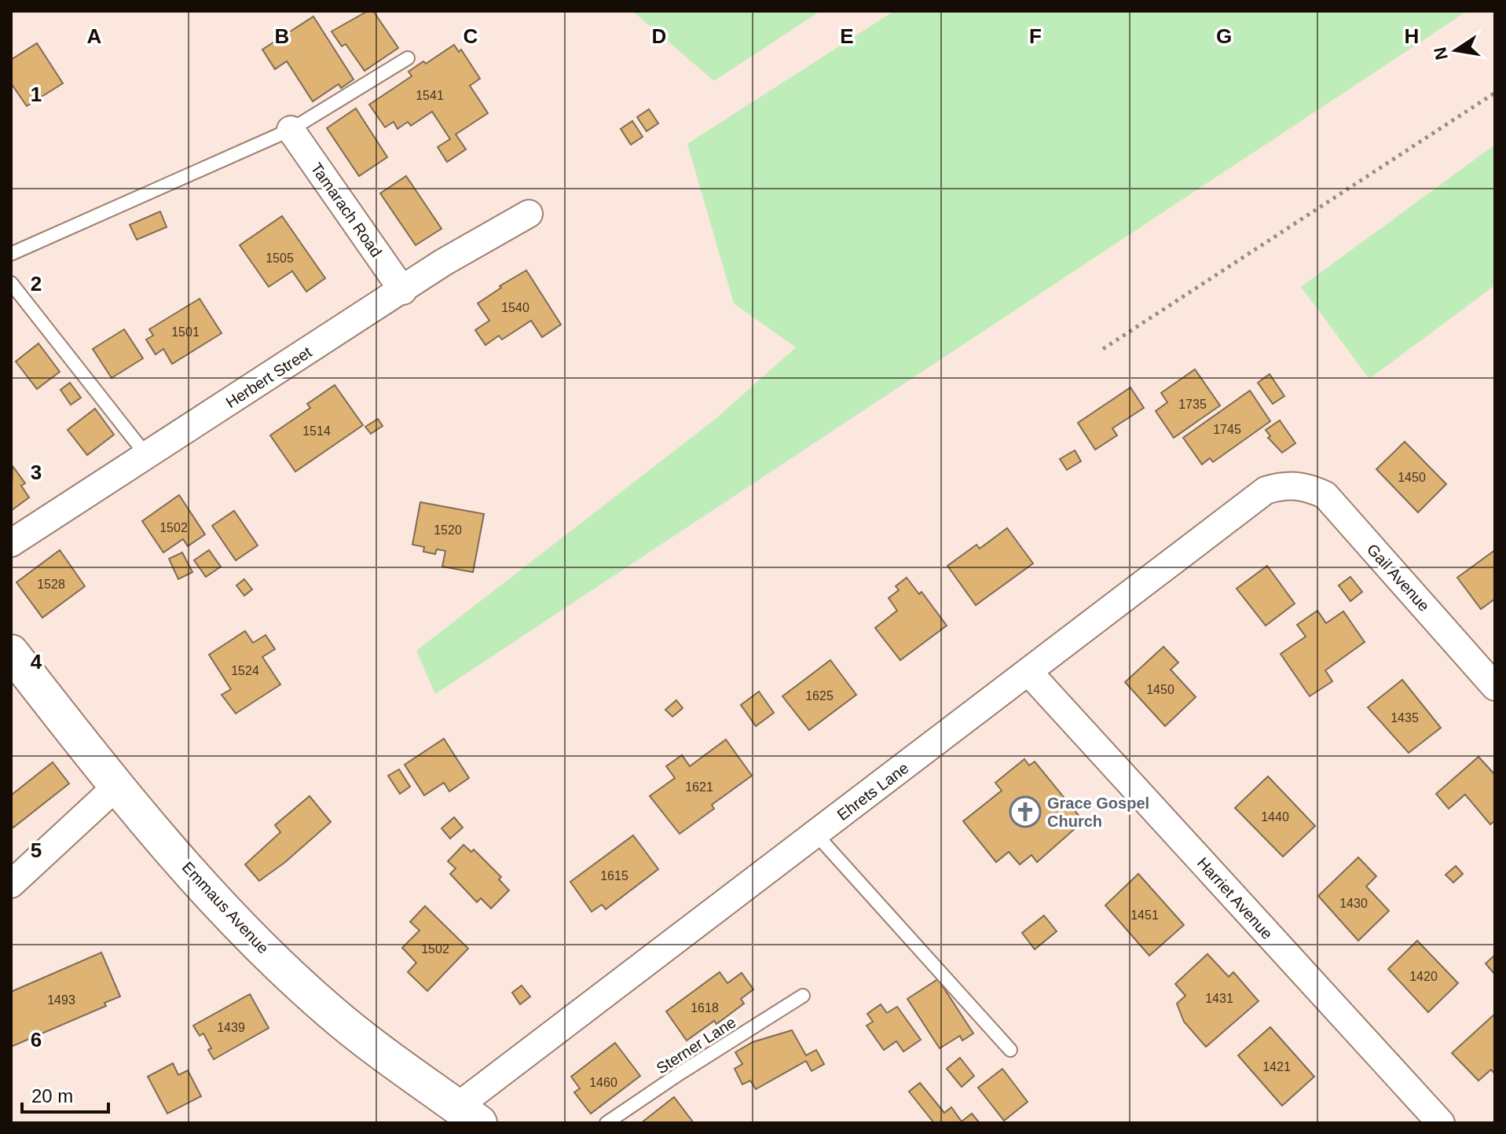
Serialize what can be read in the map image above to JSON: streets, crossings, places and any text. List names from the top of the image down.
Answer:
{
  "streets": {
    "main road": ["Emmaus Avenue"],
    "street": [
      "Tamarach Road",
      "Herbert Street",
      "Gail Avenue",
      "Ehrets Lane",
      "Harriet Avenue"
    ],
    "lane": ["Sterner Lane"]
  },
  "crossings": [
    ["Tamarach Road", "Herbert Street"],
    ["Gail Avenue", "Ehrets Lane"],
    ["Ehrets Lane", "Harriet Avenue"],
    ["Ehrets Lane", "Emmaus Avenue"]
  ],
  "places": {
    "church": ["Grace Gospel Church"]
  },
  "house_numbers": [
    "1541",
    "1505",
    "1540",
    "1501",
    "1735",
    "1745",
    "1514",
    "1450",
    "1502",
    "1520",
    "1528",
    "1524",
    "1450",
    "1625",
    "1435",
    "1621",
    "1440",
    "1615",
    "1430",
    "1451",
    "1502",
    "1420",
    "1431",
    "1493",
    "1618",
    "1439",
    "1421",
    "1460"
  ],
  "scale_bar": "20 m",
  "north": "left",
  "grid": {
    "columns": [
      "A",
      "B",
      "C",
      "D",
      "E",
      "F",
      "G",
      "H"
    ],
    "rows": [
      "1",
      "2",
      "3",
      "4",
      "5",
      "6"
    ]
  }
}
